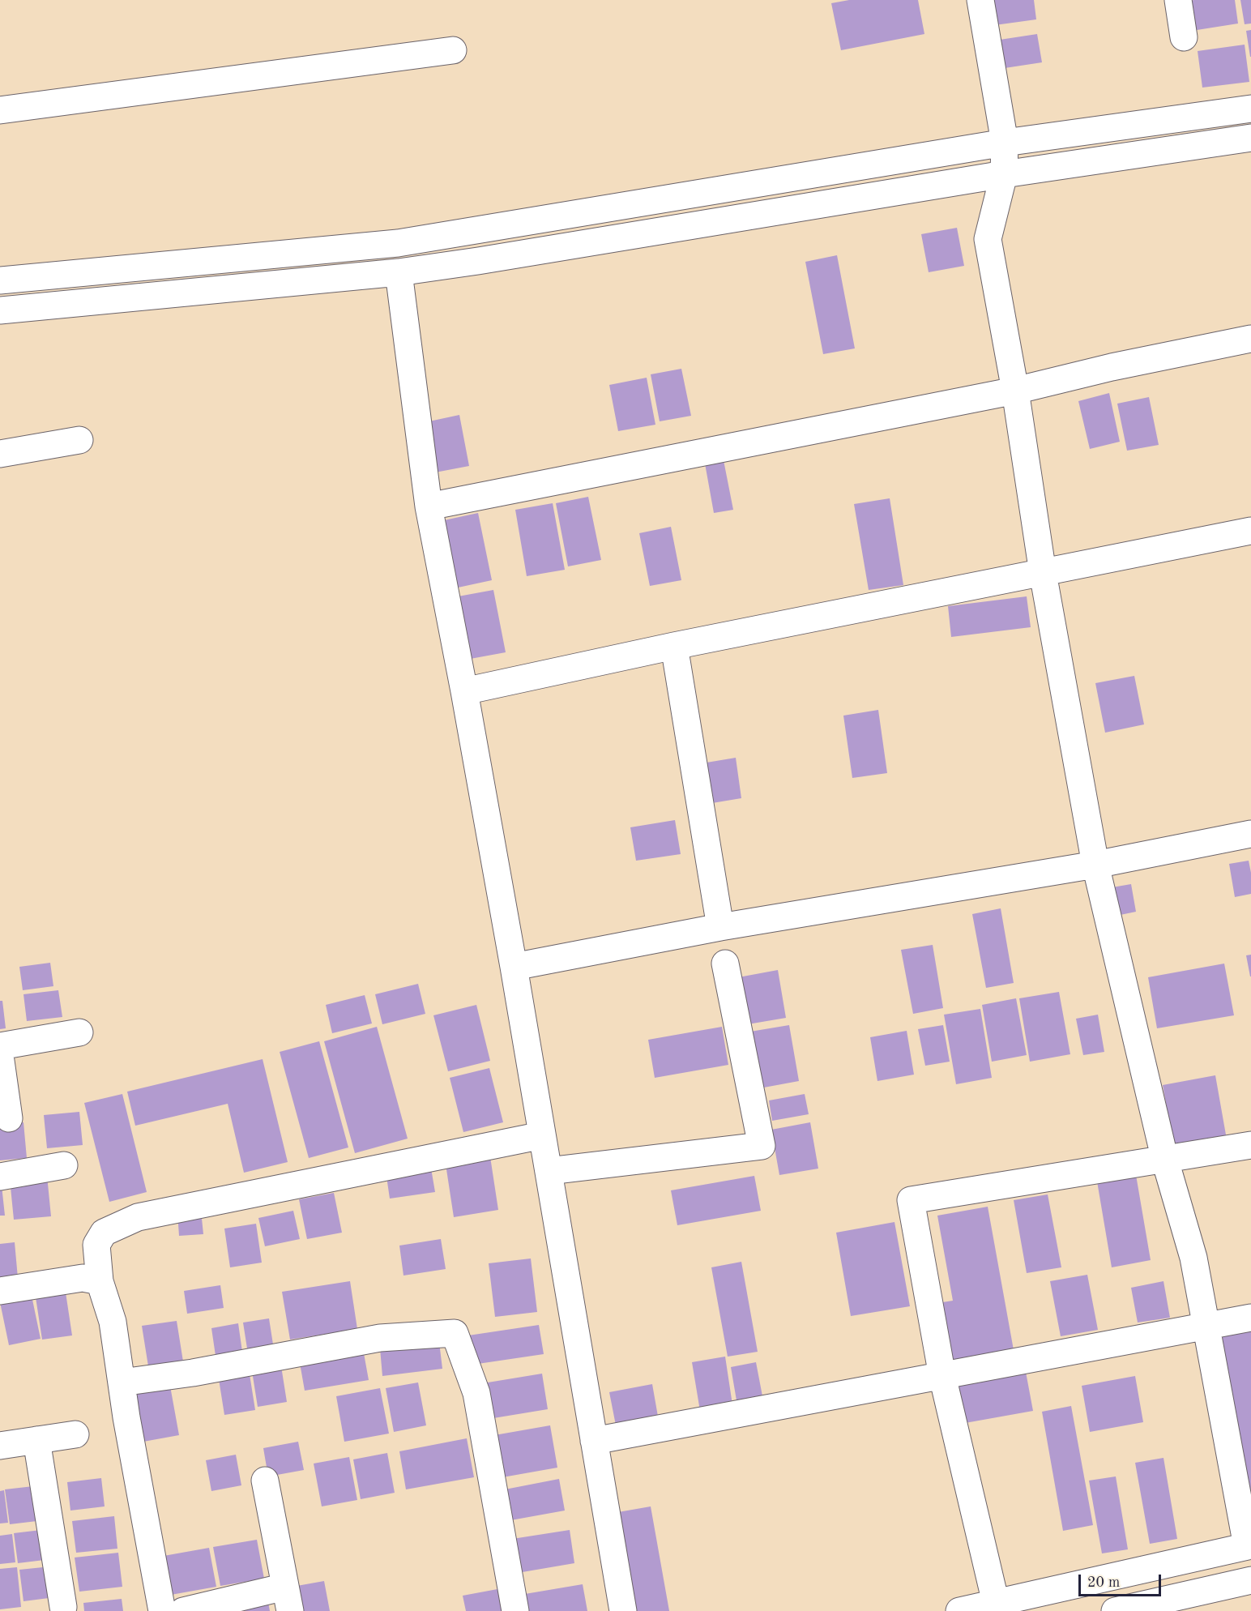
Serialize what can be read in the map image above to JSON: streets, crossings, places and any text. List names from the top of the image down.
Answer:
{
  "scale_bar": "20 m"
}
